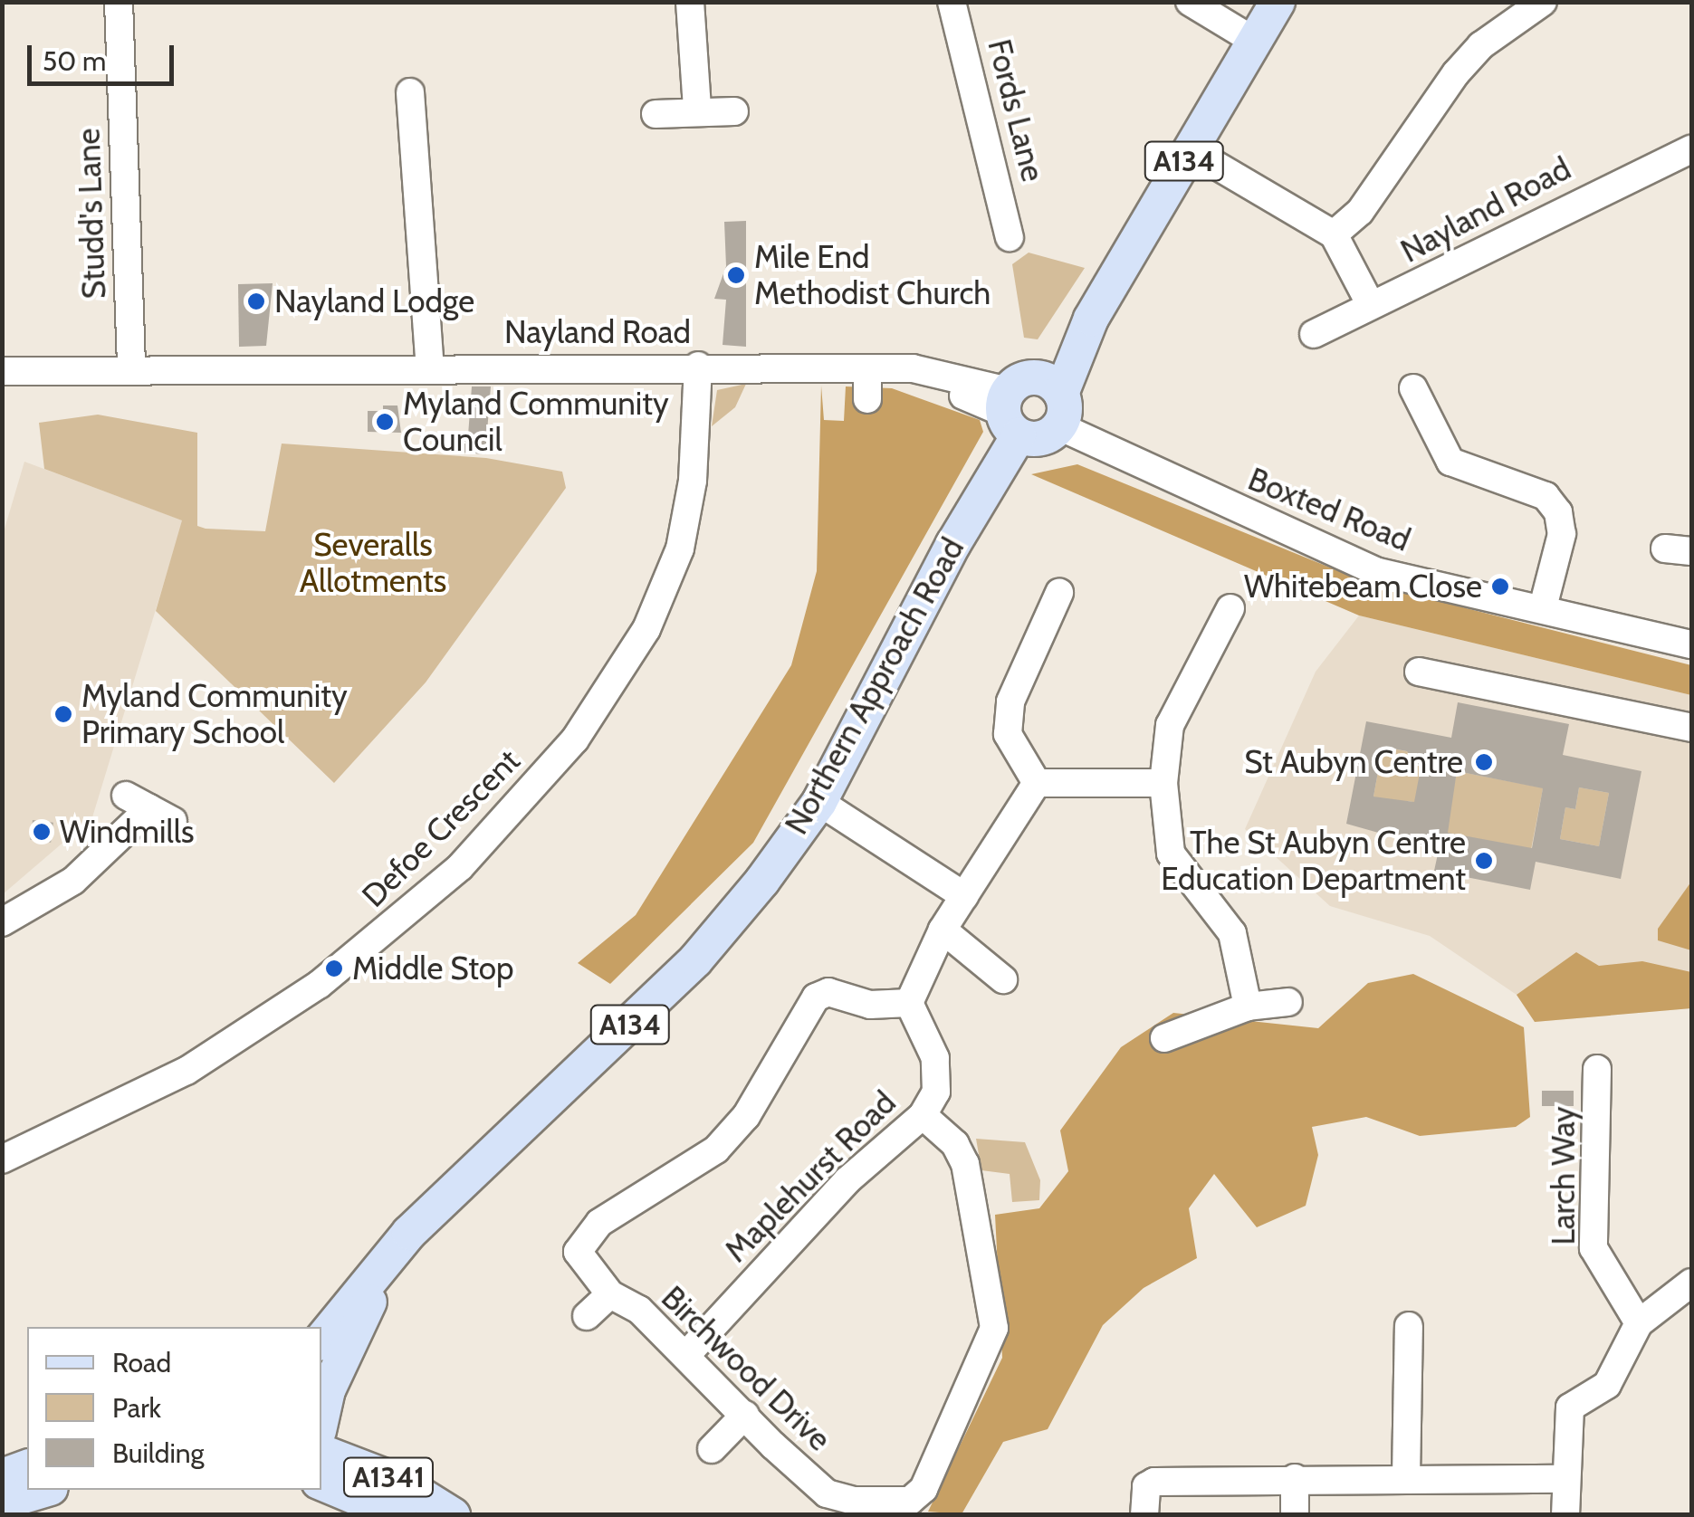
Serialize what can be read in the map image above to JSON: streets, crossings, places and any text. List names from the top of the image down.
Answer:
{
  "streets": {
    "main road": ["A134", "Northern Approach Road", "A1341"],
    "street": [
      "Fords Lane",
      "Nayland Road",
      "Studd's Lane",
      "Boxted Road",
      "Defoe Crescent",
      "Larch Way",
      "Maplehurst Road",
      "Birchwood Drive"
    ]
  },
  "crossings": [
    ["A134", "Nayland Road"],
    ["A134", "Boxted Road"],
    ["A134", "Northern Approach Road"],
    ["Nayland Road", "Studd's Lane"],
    ["Nayland Road", "Boxted Road"],
    ["Nayland Road", "Northern Approach Road"],
    ["Nayland Road", "Defoe Crescent"],
    ["Boxted Road", "Northern Approach Road"],
    ["Maplehurst Road", "Birchwood Drive"]
  ],
  "parks": ["Severalls Allotments"],
  "places": [
    "Mile End Methodist Church",
    "Nayland Lodge",
    "Myland Community Council",
    "Whitebeam Close",
    "Myland Community Primary School",
    "St Aubyn Centre",
    "Windmills",
    "The St Aubyn Centre Education Department",
    "Middle Stop"
  ],
  "legend": ["Road", "Park", "Building"],
  "scale_bar": "50 m"
}
